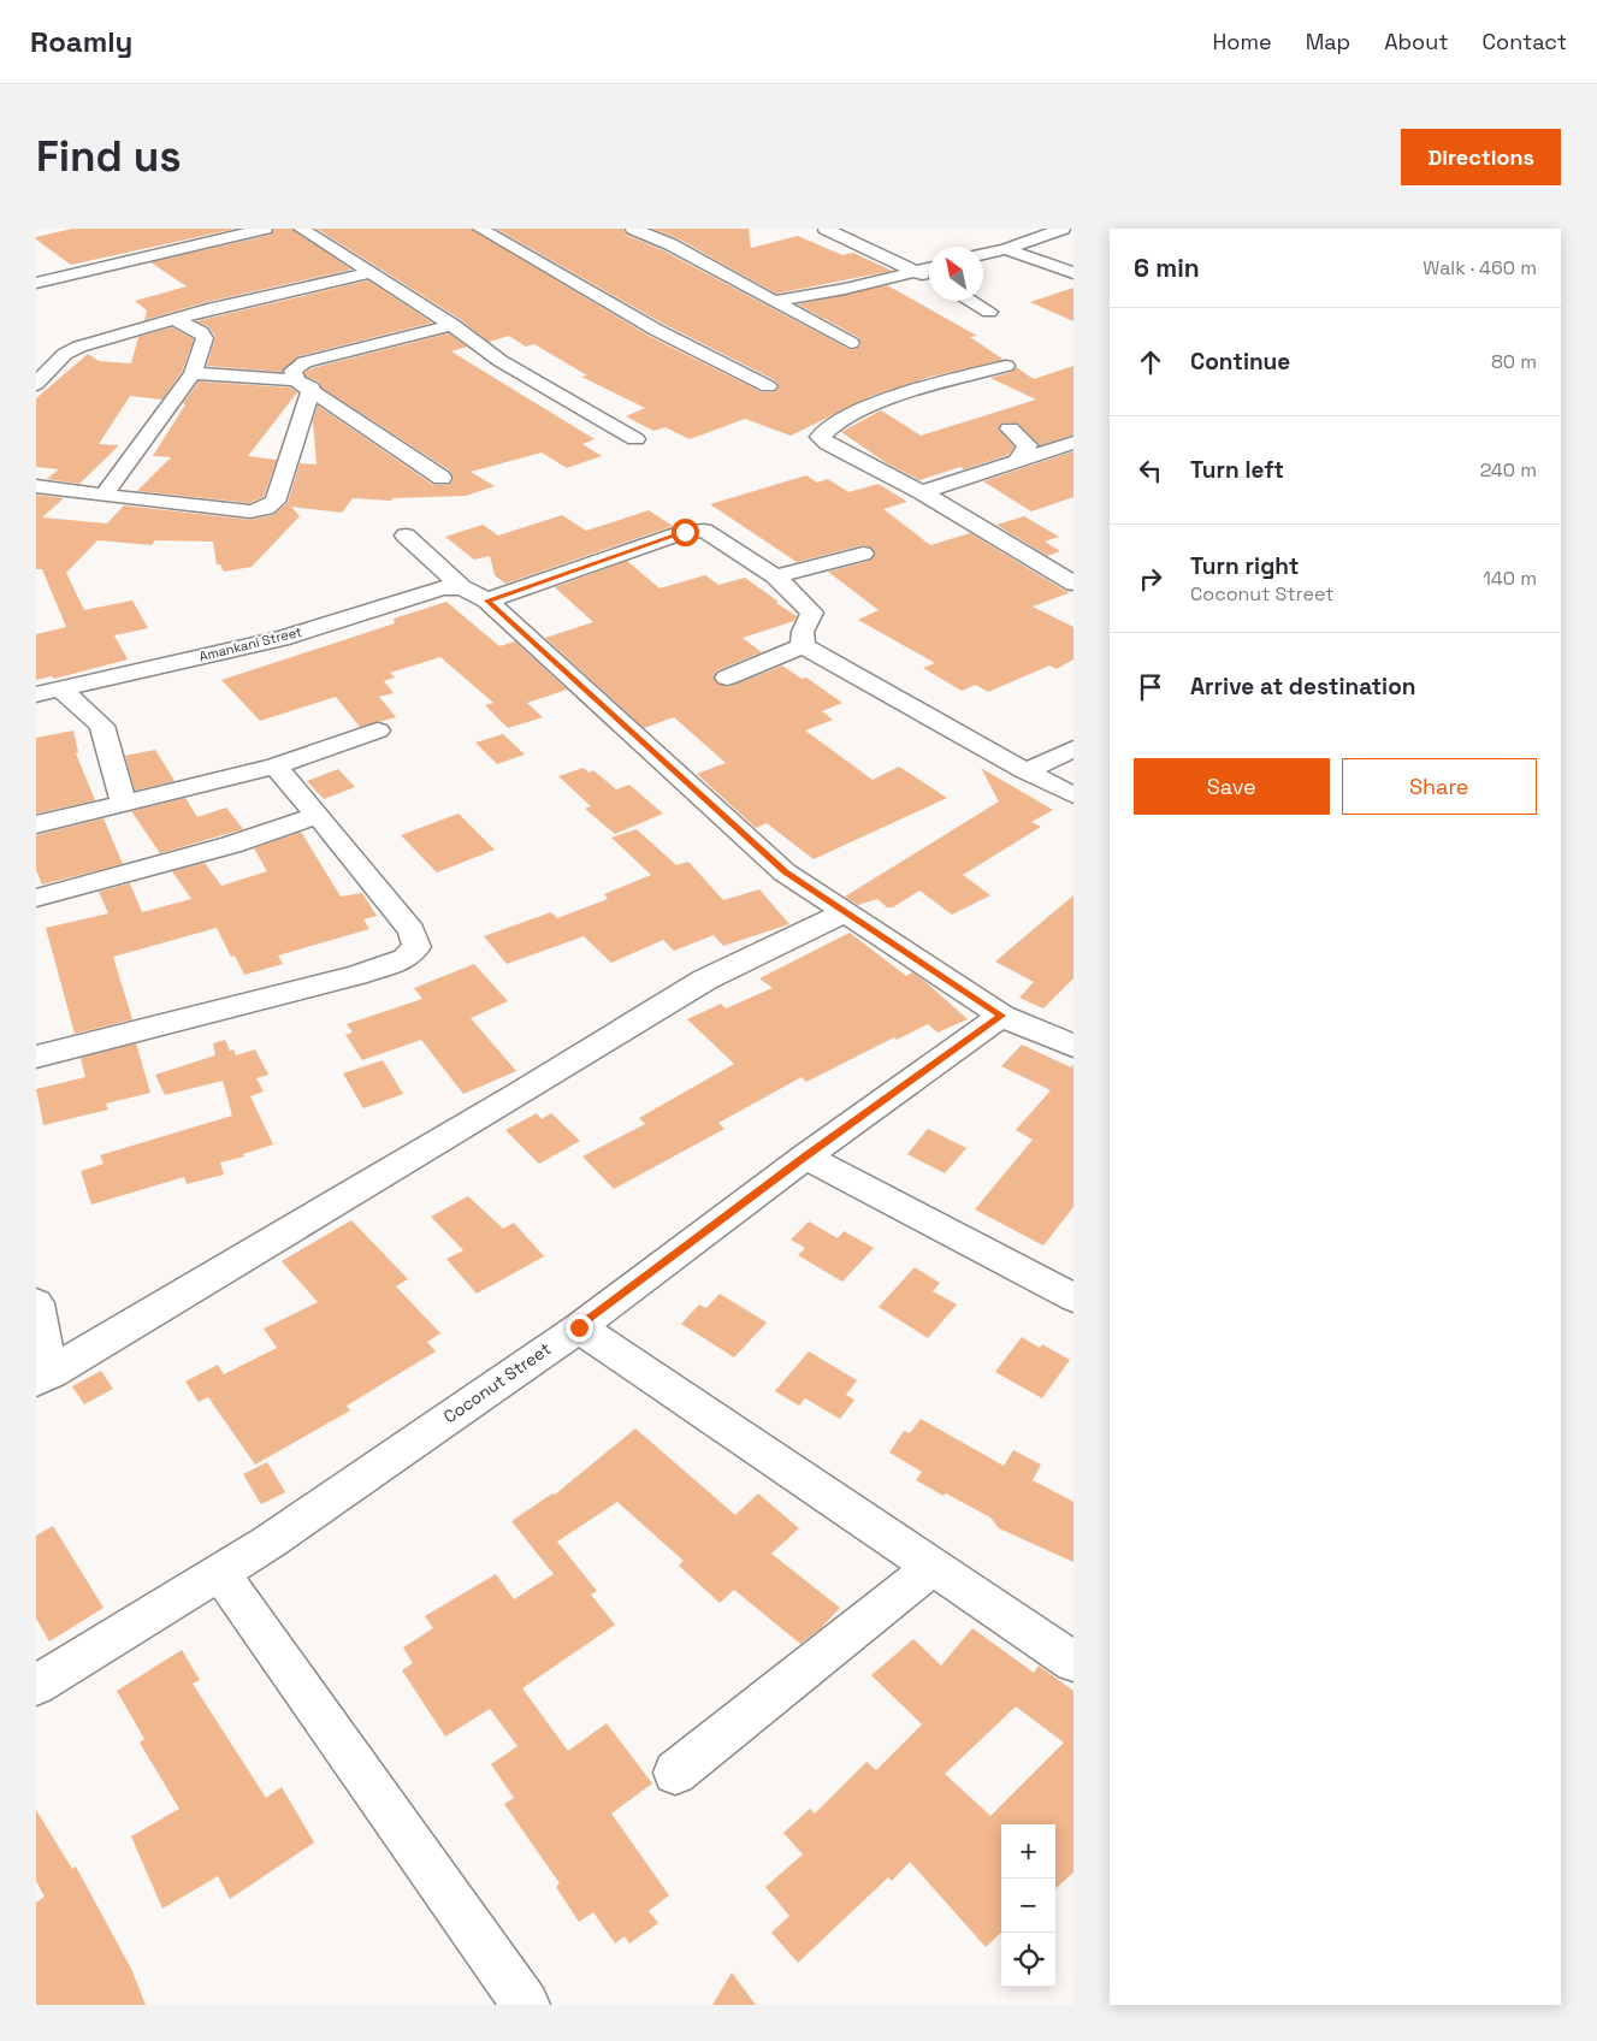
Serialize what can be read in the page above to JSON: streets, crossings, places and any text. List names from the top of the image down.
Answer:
{
  "streets": {
    "street": ["Amankani Street", "Coconut Street"]
  },
  "north": "top left",
  "page": {
    "header": "Roamly",
    "nav": [
      "Home",
      "Map",
      "About",
      "Contact"
    ],
    "buttons": [
      "Directions",
      ["Save", "Share"]
    ],
    "title": "Find us",
    "heading": ["6 min", "Walk · 460 m"],
    "list": [
      ["Continue", "80 m"],
      ["Turn left", "240 m"],
      ["Turn right", "Coconut Street", "140 m"],
      "Arrive at destination"
    ],
    "map_buttons": ["+", "−"]
  }
}
